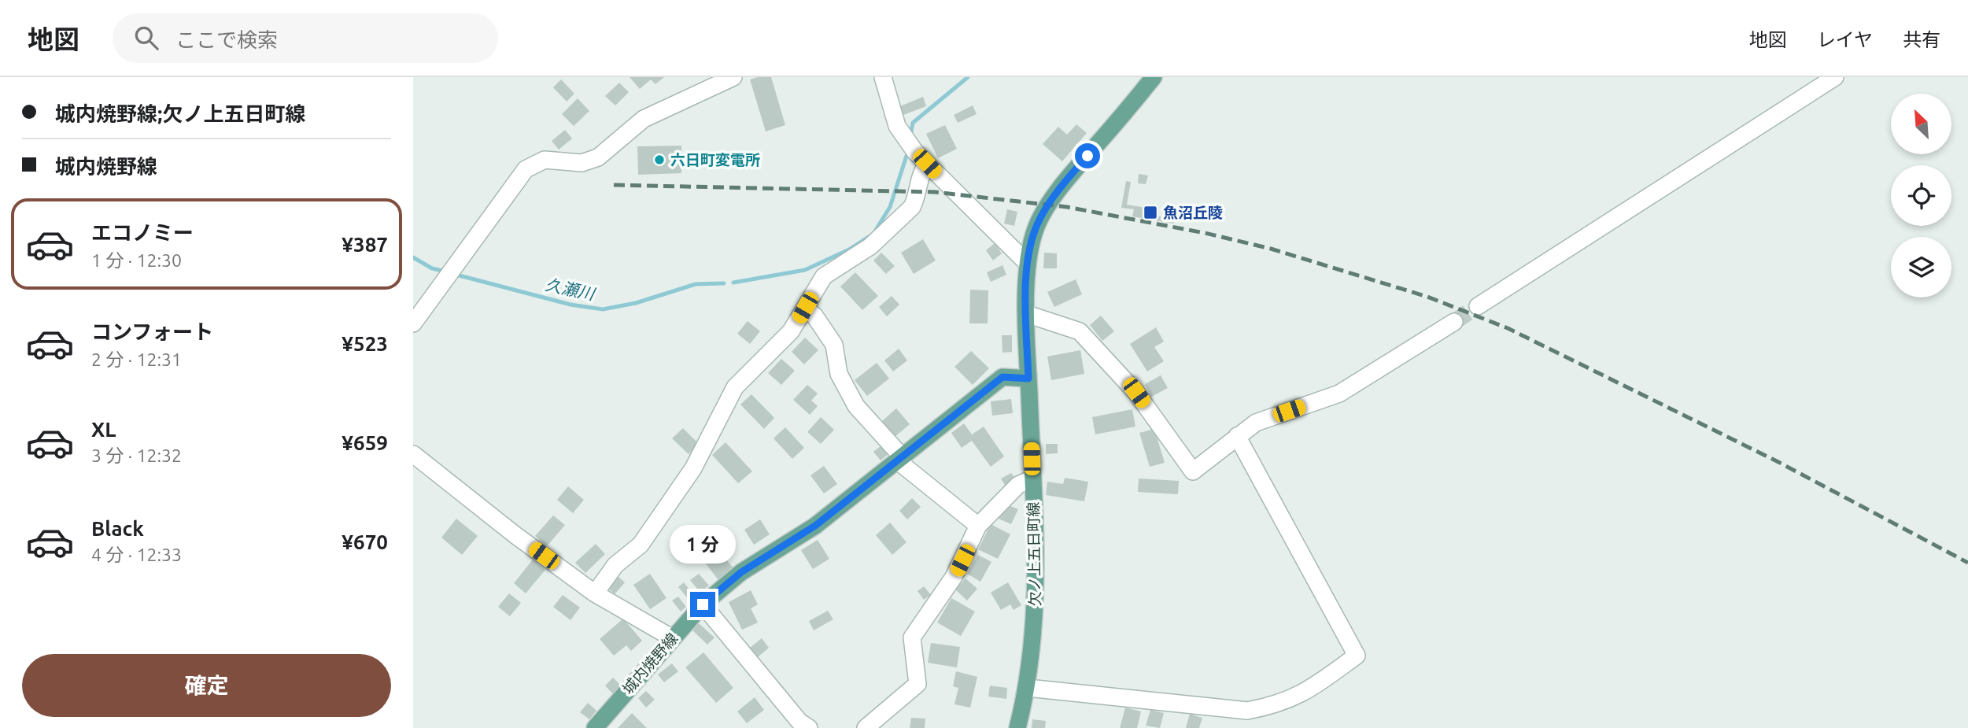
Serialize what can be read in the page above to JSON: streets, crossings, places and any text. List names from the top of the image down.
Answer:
{
  "streets": {
    "main road": ["欠ノ上五日町線", "城内焼野線"]
  },
  "crossings": [
    ["欠ノ上五日町線", "城内焼野線"]
  ],
  "water": ["久瀬川"],
  "places": {
    "other": ["六日町変電所"],
    "transit": ["魚沼丘陵"]
  },
  "north": "top left",
  "page": {
    "header": "地図",
    "search": "ここで検索",
    "nav": ["地図", "レイヤ", "共有"],
    "banner": ["城内焼野線;欠ノ上五日町線", "城内焼野線"],
    "list": [
      {
        "name": "エコノミー",
        "note": "1 分 · 12:30",
        "value": "¥387"
      },
      {
        "name": "コンフォート",
        "note": "2 分 · 12:31",
        "value": "¥523"
      },
      {
        "name": "XL",
        "note": "3 分 · 12:32",
        "value": "¥659"
      },
      {
        "name": "Black",
        "note": "4 分 · 12:33",
        "value": "¥670"
      }
    ],
    "bubble": "1 分",
    "buttons": "確定"
  }
}
